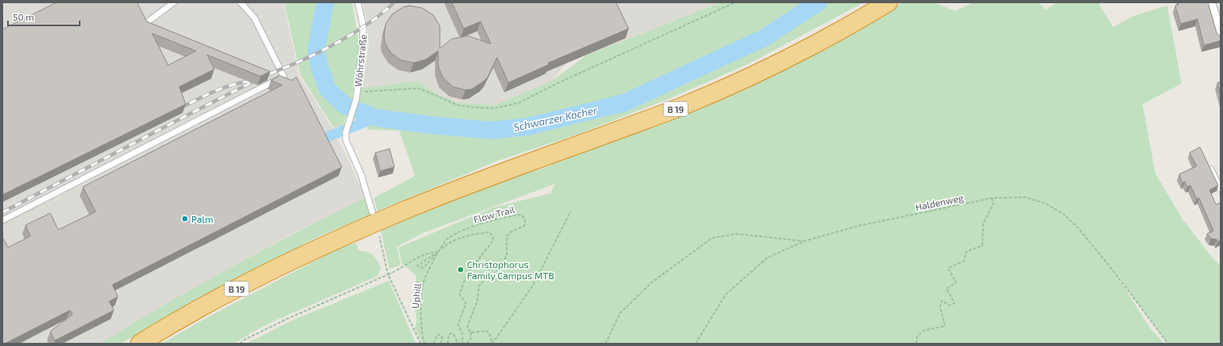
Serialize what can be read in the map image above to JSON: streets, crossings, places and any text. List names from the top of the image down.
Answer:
{
  "streets": {
    "highway": ["B 19"],
    "lane": ["Wöhrstraße"],
    "path": ["Haldenweg", "Flow Trail", "Uphill"]
  },
  "crossings": [
    ["Flow Trail", "Uphill"]
  ],
  "water": ["Schwarzer Kocher"],
  "places": ["Palm", "Christophorus Family Campus MTB"],
  "scale_bar": "50 m"
}
